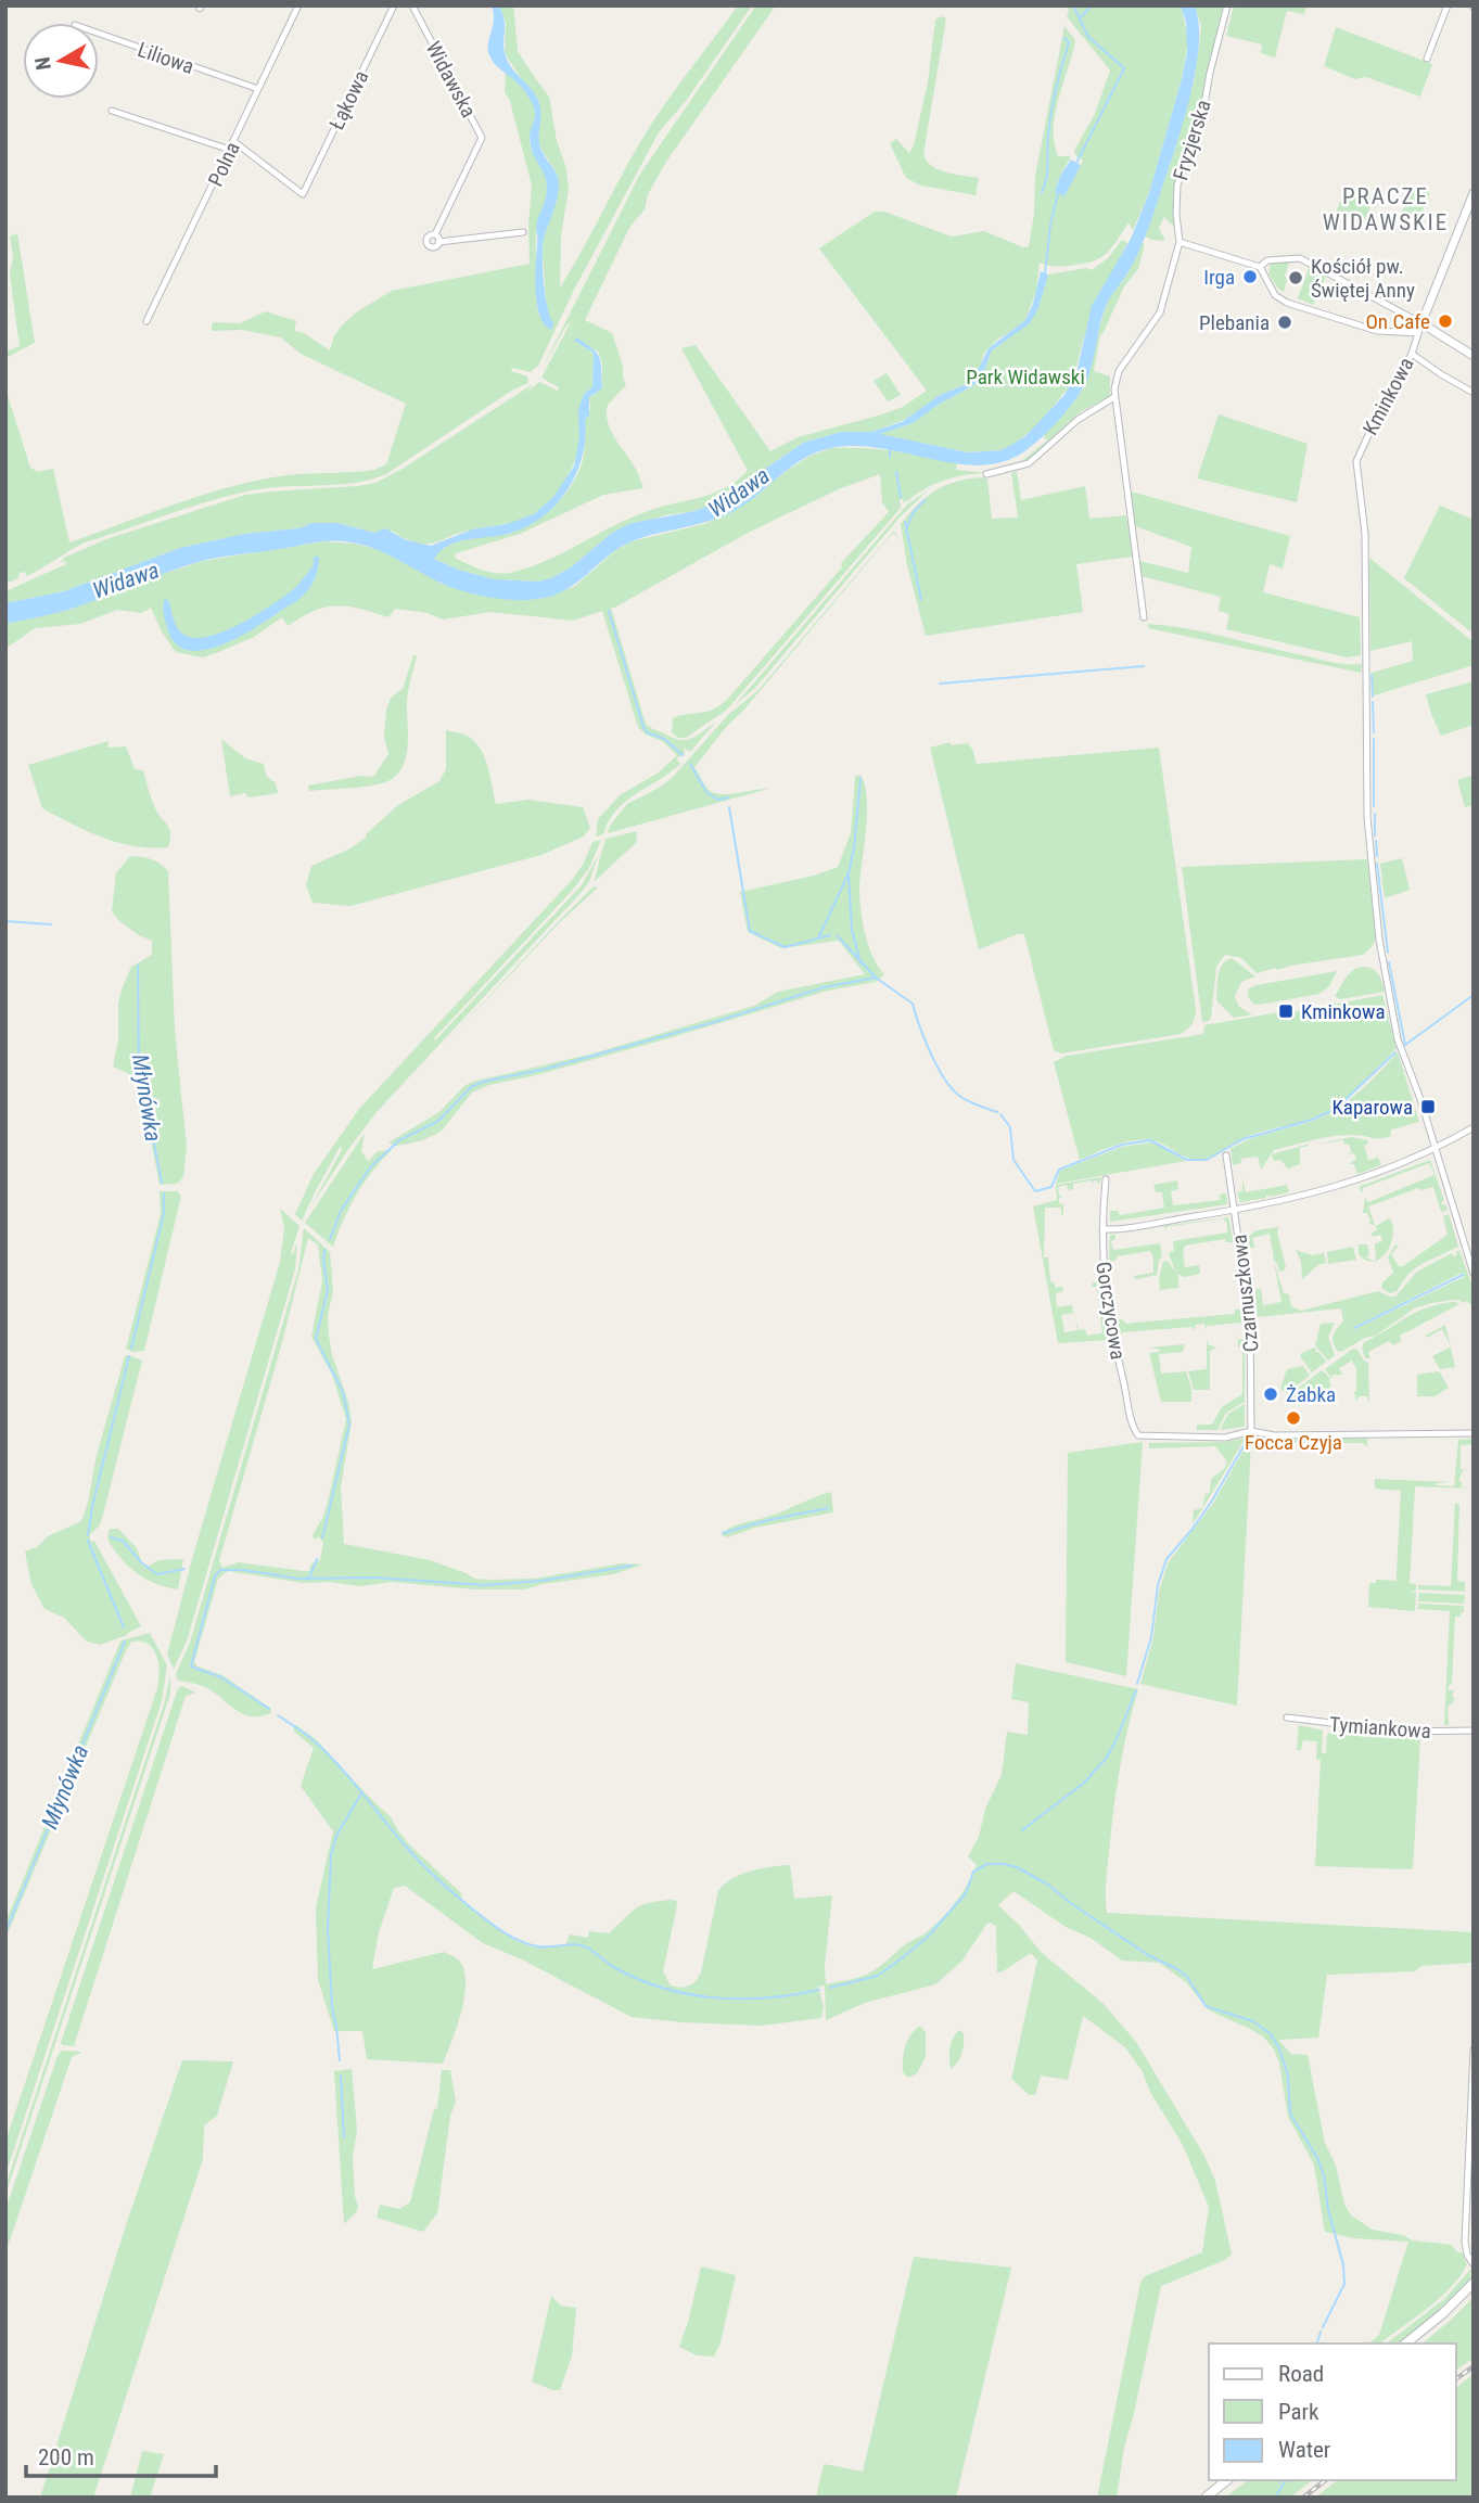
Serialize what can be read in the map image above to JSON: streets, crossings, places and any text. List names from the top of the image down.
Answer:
{
  "streets": {
    "street": [
      "Liliowa",
      "Widawska",
      "Łąkowa",
      "Fryzjerska",
      "Polna",
      "Kminkowa",
      "Czarnuszkowa",
      "Gorczycowa",
      "Tymiankowa"
    ]
  },
  "crossings": [
    ["Liliowa", "Polna"],
    ["Łąkowa", "Polna"],
    ["Czarnuszkowa", "Gorczycowa"]
  ],
  "districts": ["PRACZE WIDAWSKIE"],
  "water": ["Widawa", "Młynówka"],
  "parks": ["Park Widawski"],
  "places": {
    "other": [
      "Irga",
      "Kościół pw. Świętej Anny",
      "On Cafe",
      "Plebania",
      "Żabka",
      "Focca Czyja"
    ],
    "transit": ["Kminkowa", "Kaparowa"]
  },
  "legend": ["Road", "Park", "Water"],
  "scale_bar": "200 m",
  "north": "left"
}
